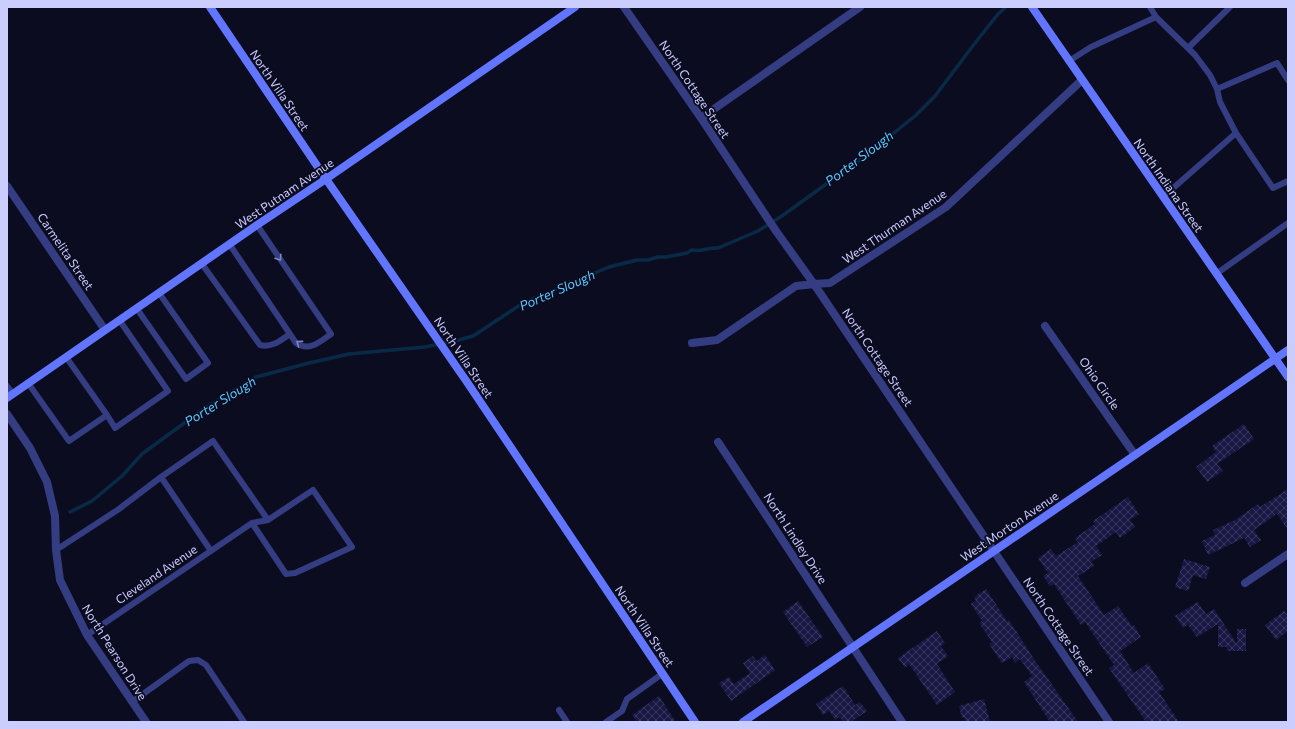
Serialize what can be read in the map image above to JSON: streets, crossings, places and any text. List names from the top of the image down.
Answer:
{
  "streets": {
    "street": [
      "North Cottage Street",
      "North Villa Street",
      "North Indiana Street",
      "West Putnam Avenue",
      "West Thurman Avenue",
      "Carmelita Street",
      "Ohio Circle",
      "West Morton Avenue",
      "North Lindley Drive",
      "North Pearson Drive"
    ],
    "lane": ["Cleveland Avenue"]
  },
  "crossings": [
    ["North Cottage Street", "West Thurman Avenue"],
    ["North Cottage Street", "West Morton Avenue"],
    ["North Villa Street", "West Putnam Avenue"],
    ["North Indiana Street", "West Thurman Avenue"],
    ["North Indiana Street", "West Morton Avenue"],
    ["West Putnam Avenue", "Carmelita Street"],
    ["Ohio Circle", "West Morton Avenue"],
    ["West Morton Avenue", "North Lindley Drive"],
    ["Cleveland Avenue", "North Pearson Drive"]
  ],
  "water": ["Porter Slough"]
}
